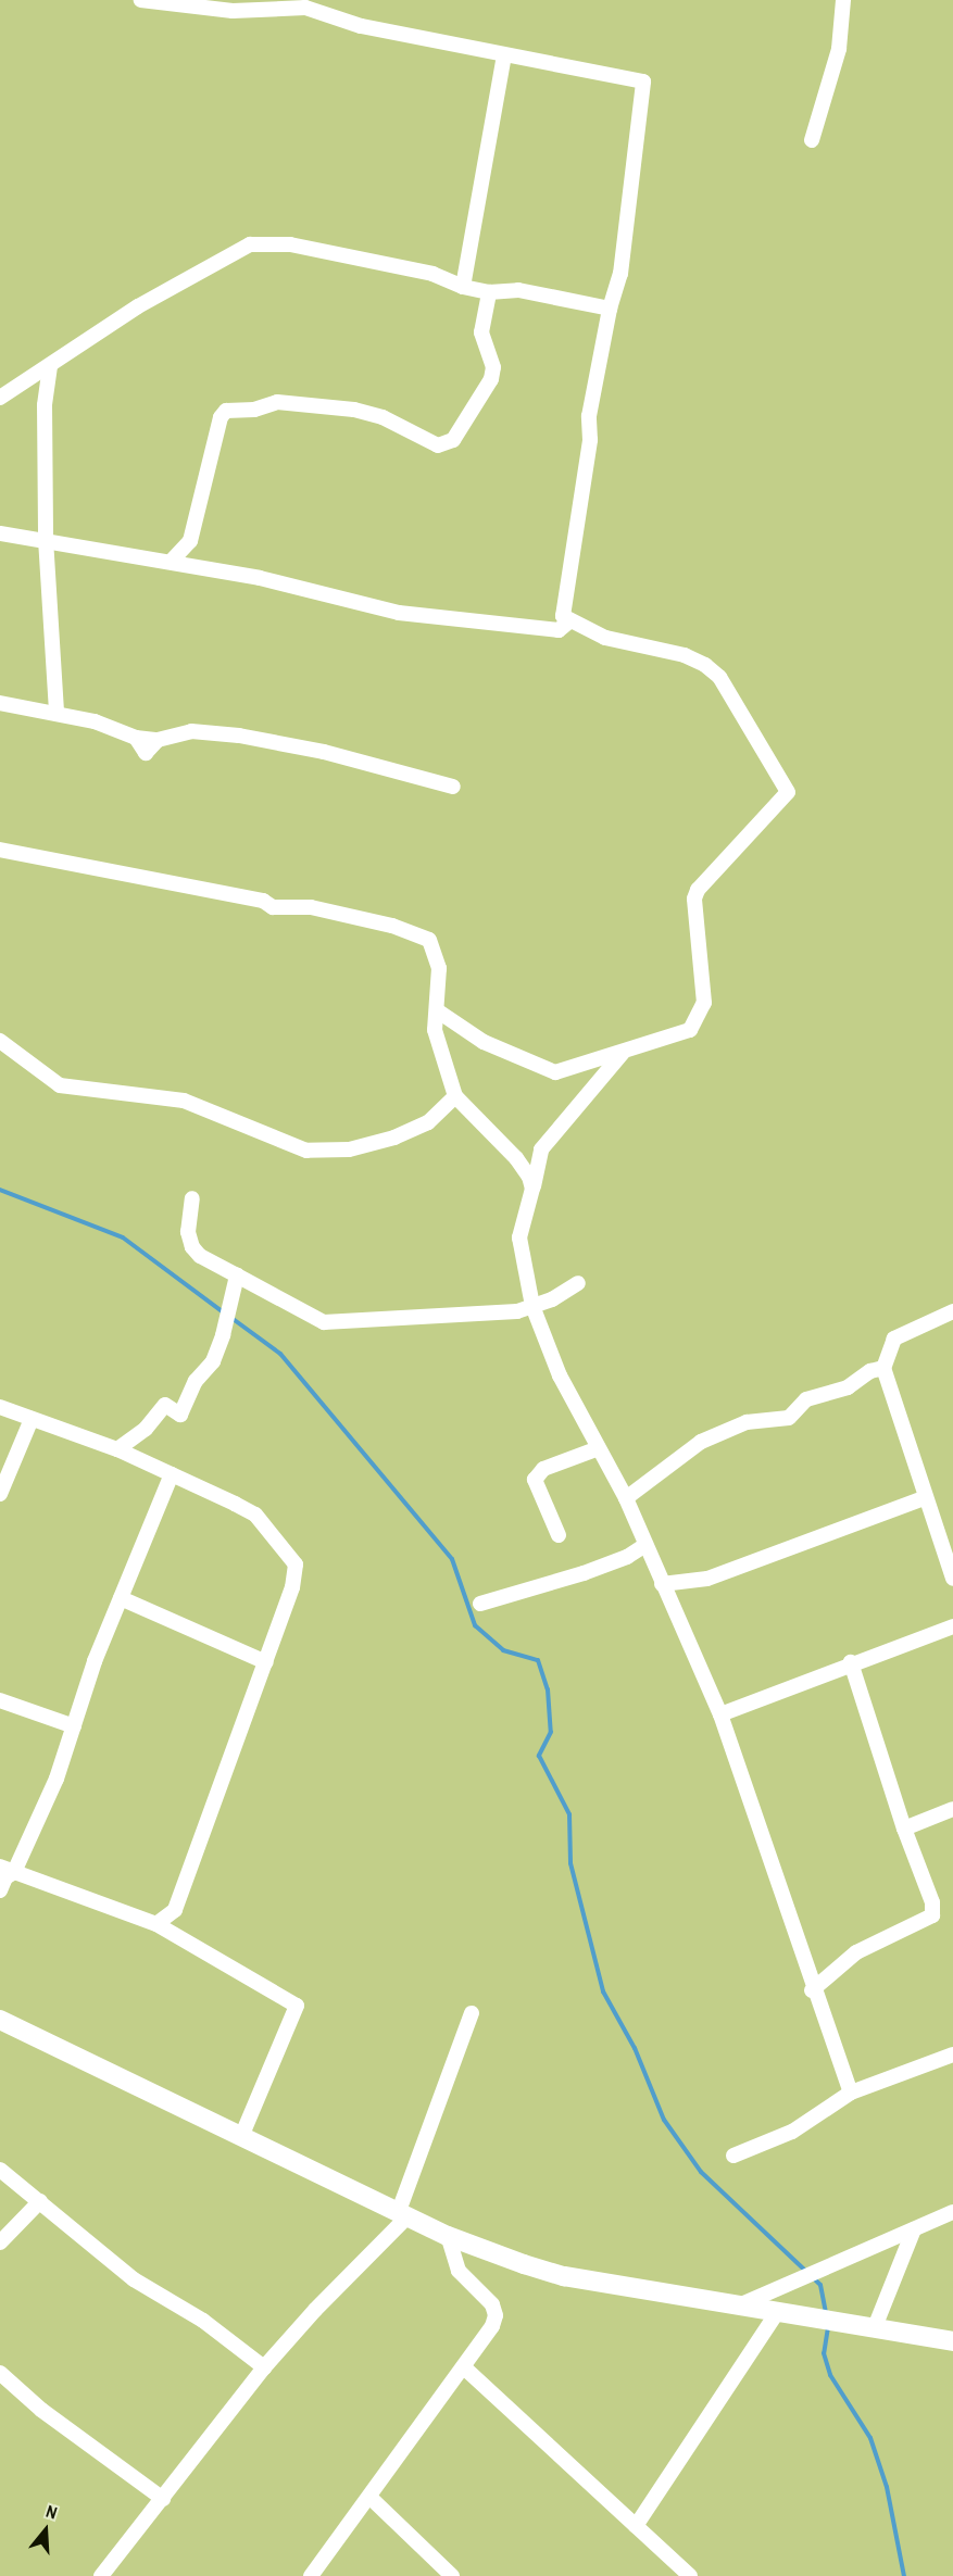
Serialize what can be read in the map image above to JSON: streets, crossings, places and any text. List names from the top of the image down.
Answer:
{
  "north": "top"
}
